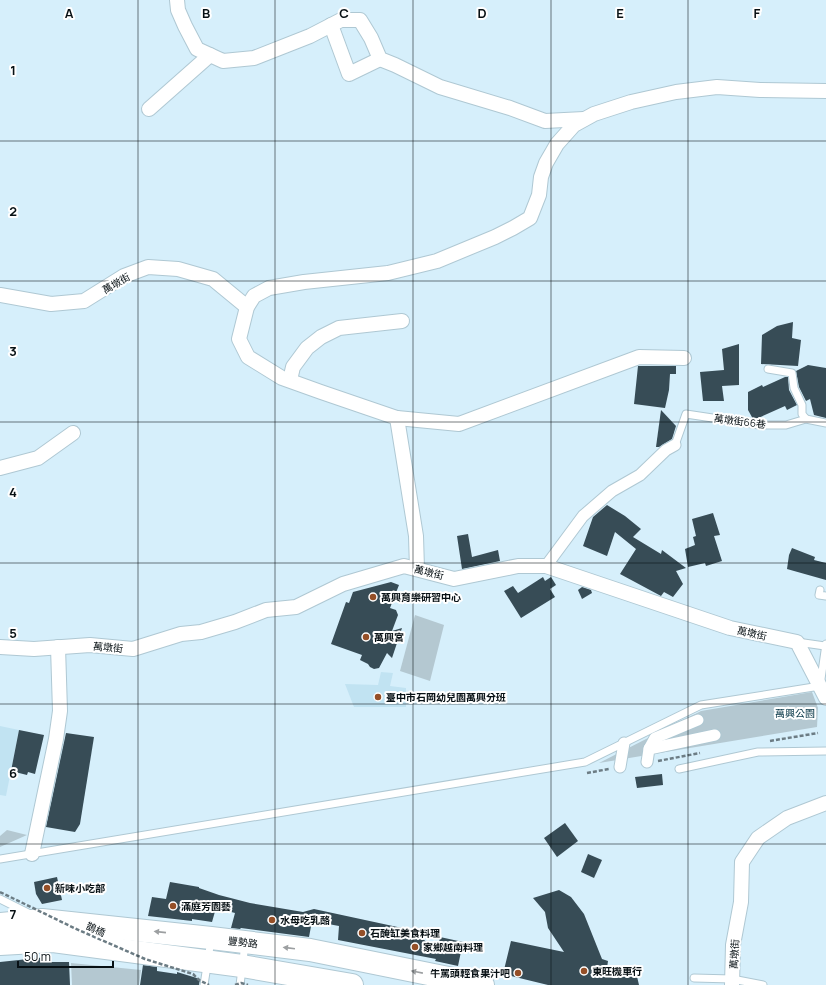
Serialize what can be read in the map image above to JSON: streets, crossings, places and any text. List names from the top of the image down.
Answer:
{
  "streets": {
    "main road": ["豐勢路"],
    "street": ["萬墩街"],
    "lane": ["萬墩街66巷"],
    "path": ["鵲橋"]
  },
  "parks": ["萬興公園"],
  "places": [
    "萬興育樂研習中心",
    "萬興宮",
    "臺中市石岡幼兒園萬興分班",
    "新味小吃部",
    "滿庭芳園藝",
    "水母吃乳酪",
    "石醃缸美食料理",
    "家鄉越南料理",
    "東旺機車行",
    "牛罵頭輕食果汁吧"
  ],
  "scale_bar": "50 m",
  "grid": {
    "columns": [
      "A",
      "B",
      "C",
      "D",
      "E",
      "F"
    ],
    "rows": [
      "1",
      "2",
      "3",
      "4",
      "5",
      "6",
      "7"
    ]
  }
}
